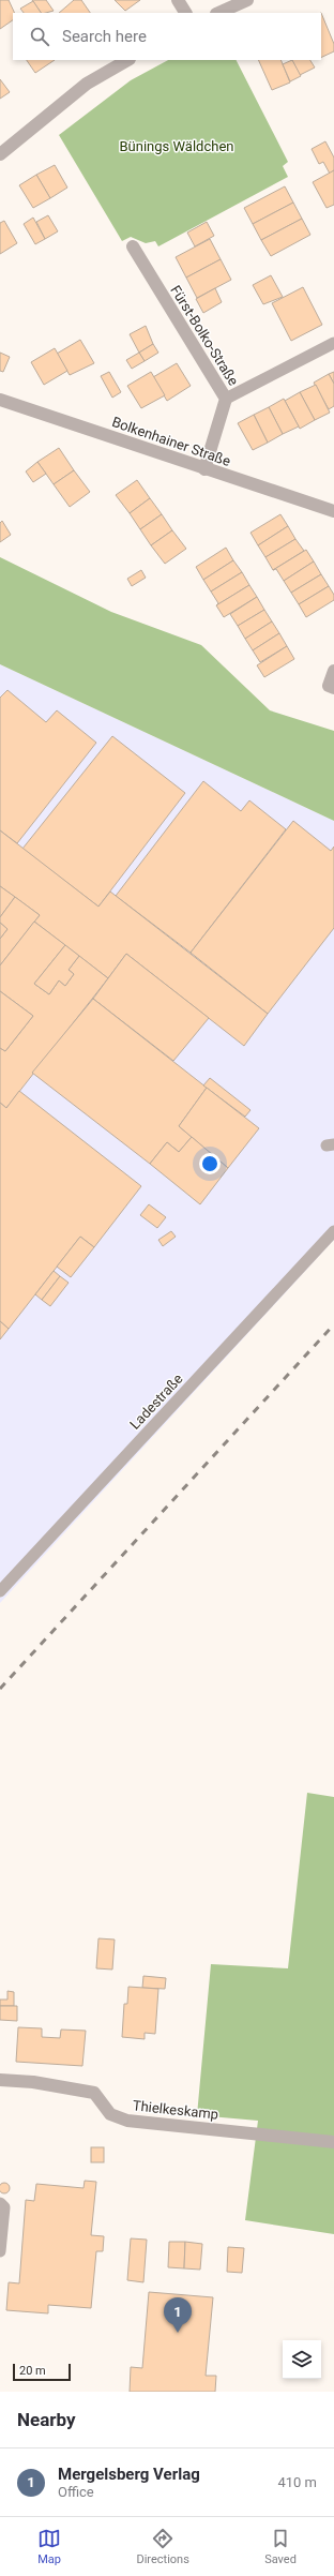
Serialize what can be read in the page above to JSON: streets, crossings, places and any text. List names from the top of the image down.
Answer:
{
  "streets": {
    "street": ["Fürst-Bolko-Straße", "Bolkenhainer Straße", "Thielkeskamp"],
    "lane": ["Ladestraße"]
  },
  "crossings": [
    ["Fürst-Bolko-Straße", "Bolkenhainer Straße"]
  ],
  "parks": ["Bünings Wäldchen"],
  "scale_bar": "20 m",
  "page": {
    "search": "Search here",
    "pins": "1",
    "scale": "20 m",
    "heading": "Nearby",
    "list": [
      {
        "mark": "1",
        "name": "Mergelsberg Verlag",
        "note": "Office",
        "value": "410 m"
      }
    ],
    "nav": ["Map", "Directions", "Saved"]
  }
}
